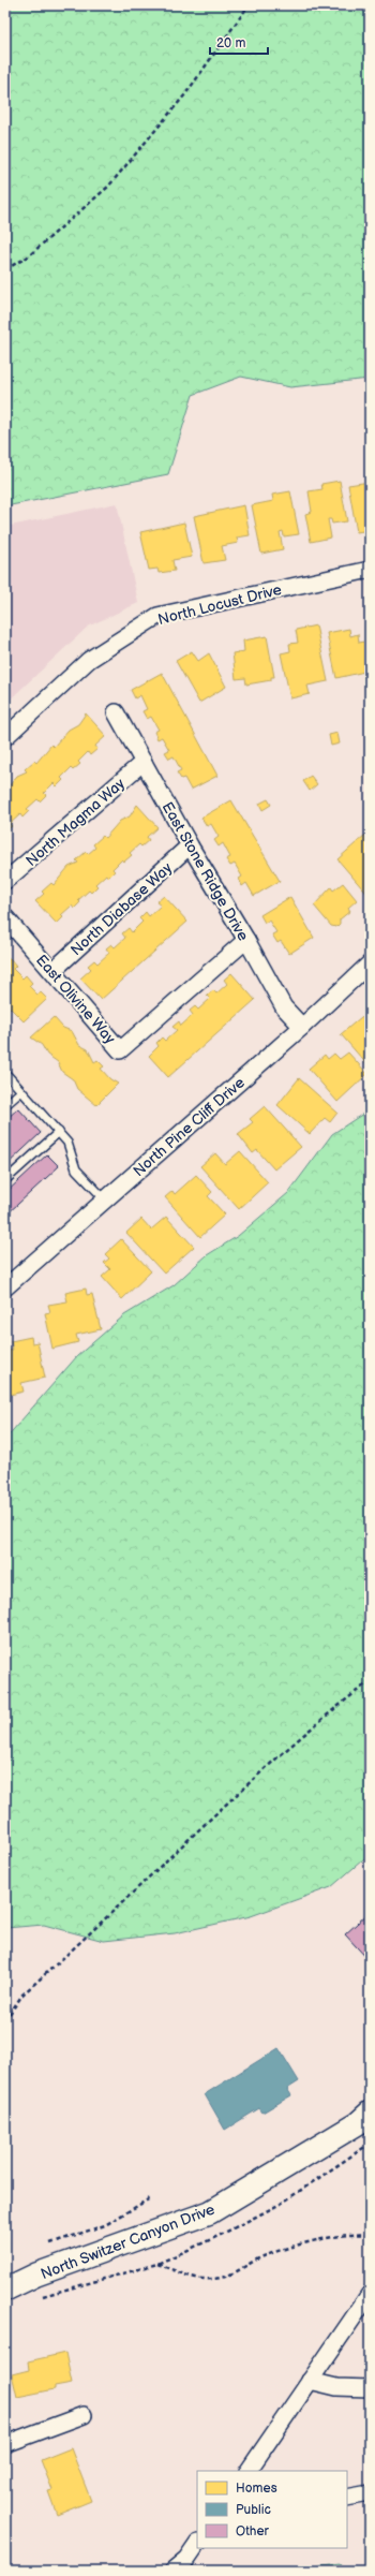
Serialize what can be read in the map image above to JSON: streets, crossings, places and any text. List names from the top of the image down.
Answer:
{
  "streets": {
    "street": [
      "North Locust Drive",
      "North Magma Way",
      "East Stone Ridge Drive",
      "North Diabase Way",
      "East Olivine Way",
      "North Pine Cliff Drive",
      "North Switzer Canyon Drive"
    ]
  },
  "crossings": [
    ["North Magma Way", "East Stone Ridge Drive"],
    ["East Stone Ridge Drive", "North Diabase Way"],
    ["East Stone Ridge Drive", "East Olivine Way"],
    ["East Stone Ridge Drive", "North Pine Cliff Drive"],
    ["North Diabase Way", "East Olivine Way"]
  ],
  "legend": ["Homes", "Public", "Other"],
  "scale_bar": "20 m"
}
